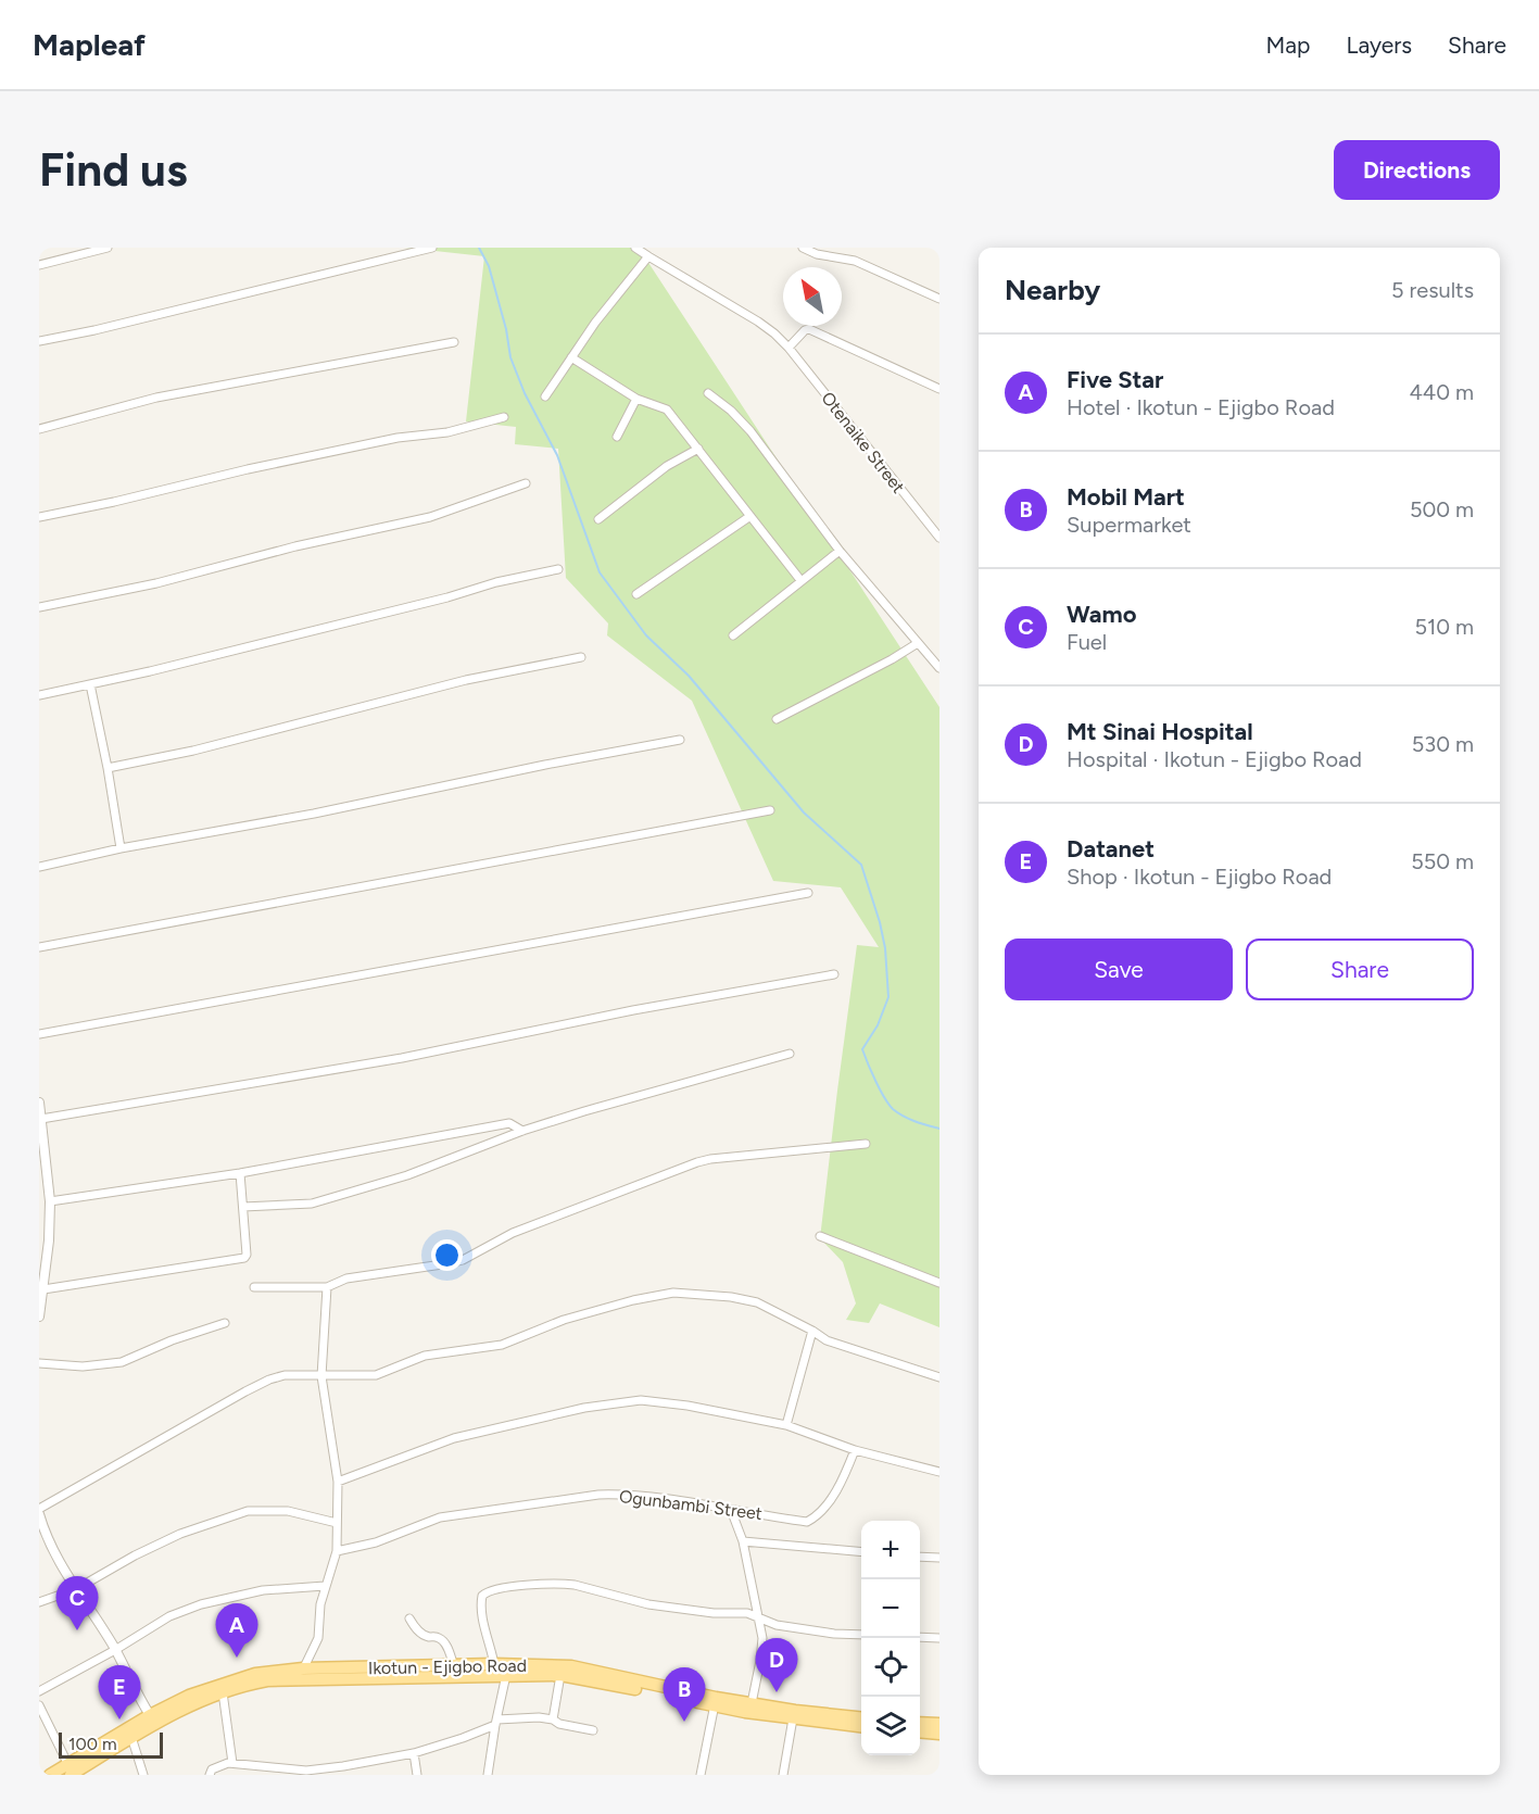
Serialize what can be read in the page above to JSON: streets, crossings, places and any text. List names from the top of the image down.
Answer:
{
  "streets": {
    "main road": ["Ikotun - Ejigbo Road"],
    "street": ["Otenaike Street", "Ogunbambi Street"]
  },
  "scale_bar": "100 m",
  "north": "top left",
  "page": {
    "header": "Mapleaf",
    "nav": ["Map", "Layers", "Share"],
    "buttons": [
      "Directions",
      ["Save", "Share"]
    ],
    "title": "Find us",
    "heading": ["Nearby", "5 results"],
    "list": [
      {
        "mark": "A",
        "name": "Five Star",
        "note": "Hotel · Ikotun - Ejigbo Road",
        "value": "440 m"
      },
      {
        "mark": "B",
        "name": "Mobil Mart",
        "note": "Supermarket",
        "value": "500 m"
      },
      {
        "mark": "C",
        "name": "Wamo",
        "note": "Fuel",
        "value": "510 m"
      },
      {
        "mark": "D",
        "name": "Mt Sinai Hospital",
        "note": "Hospital · Ikotun - Ejigbo Road",
        "value": "530 m"
      },
      {
        "mark": "E",
        "name": "Datanet",
        "note": "Shop · Ikotun - Ejigbo Road",
        "value": "550 m"
      }
    ],
    "map_buttons": ["+", "−"],
    "pins": [
      "C",
      "A",
      "D",
      "E",
      "B"
    ],
    "scale": "100 m"
  }
}
